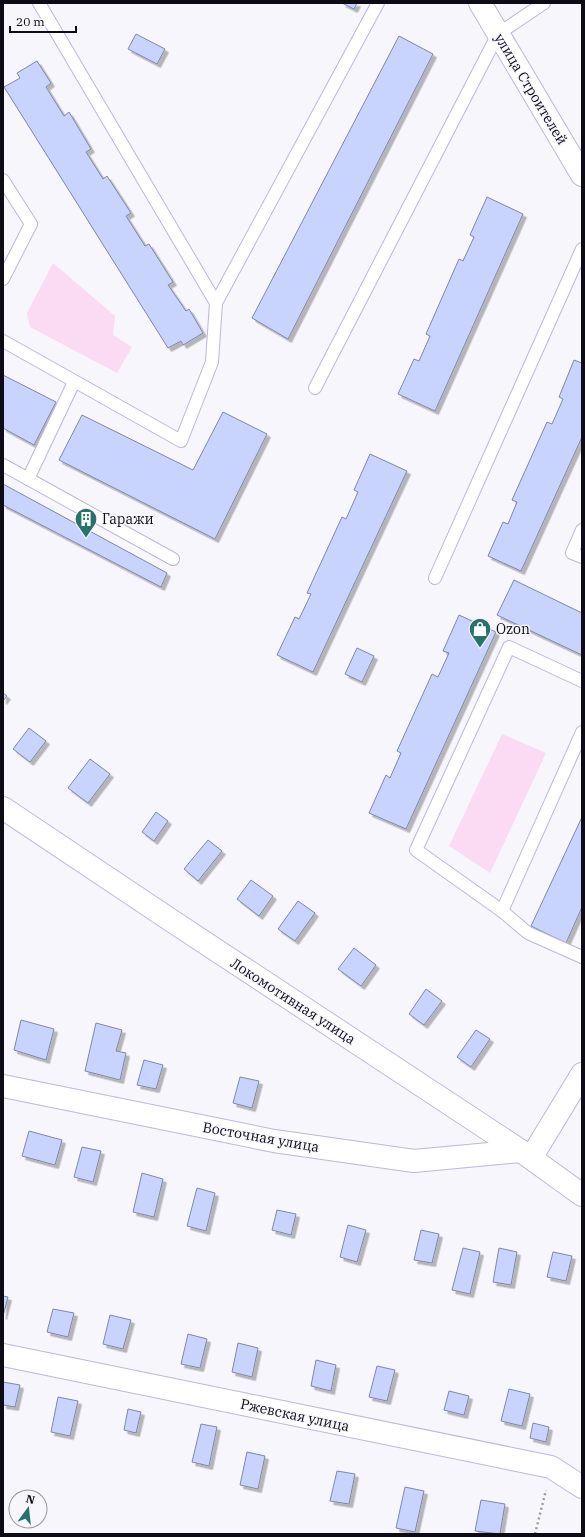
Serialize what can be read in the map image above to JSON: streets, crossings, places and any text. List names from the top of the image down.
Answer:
{
  "streets": {
    "street": [
      "улица Строителей",
      "Локомотивная улица",
      "Восточная улица",
      "Ржевская улица"
    ]
  },
  "crossings": [
    ["Локомотивная улица", "Восточная улица"]
  ],
  "places": {
    "building": ["Гаражи"],
    "shop": ["Ozon"]
  },
  "scale_bar": "20 m",
  "north": "top"
}
